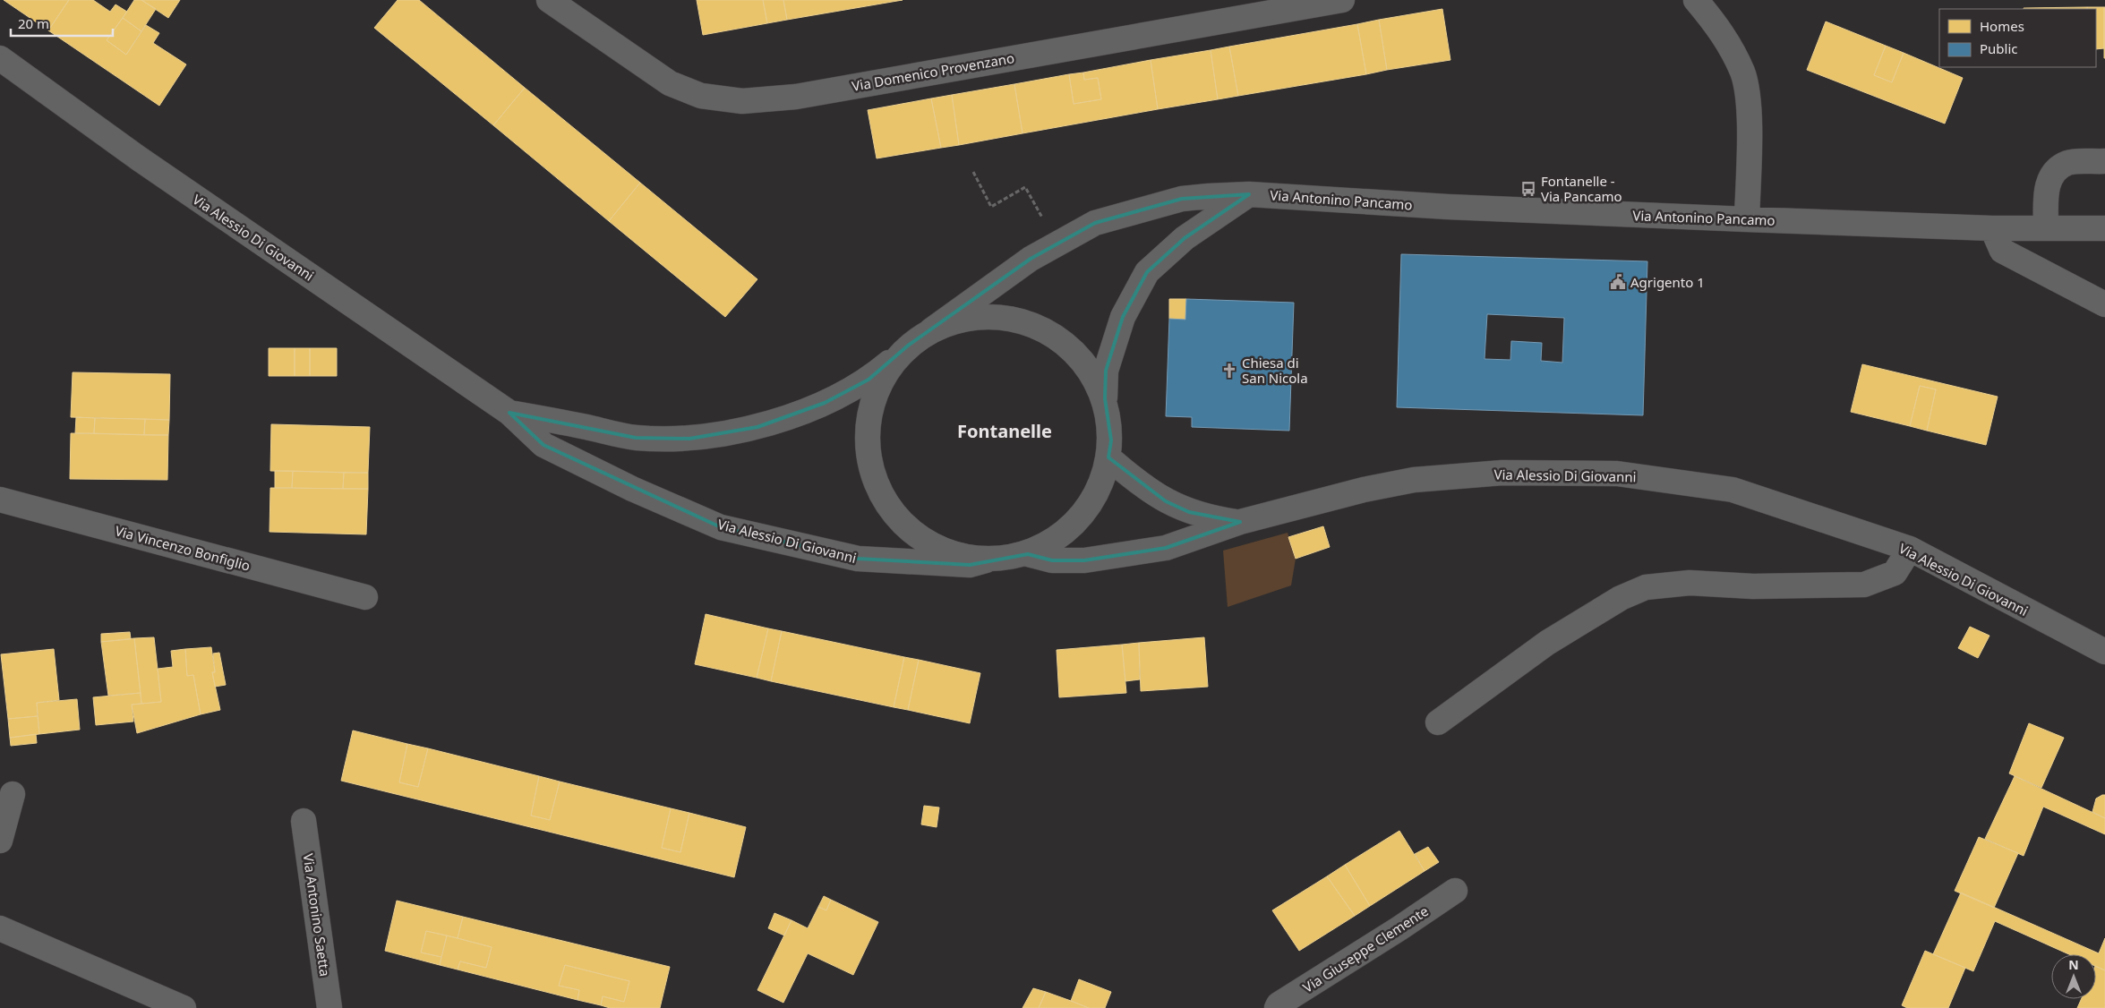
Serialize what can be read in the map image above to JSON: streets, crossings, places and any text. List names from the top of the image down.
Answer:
{
  "streets": {
    "street": [
      "Via Domenico Provenzano",
      "Via Antonino Pancamo",
      "Via Alessio Di Giovanni",
      "Via Vincenzo Bonfiglio",
      "Via Antonino Saetta",
      "Via Giuseppe Clemente"
    ]
  },
  "crossings": [
    ["Via Antonino Pancamo", "Via Alessio Di Giovanni"]
  ],
  "districts": ["Fontanelle"],
  "places": {
    "bus stop": ["Fontanelle - Via Pancamo"],
    "public building": ["Agrigento 1"],
    "church": ["Chiesa di San Nicola"]
  },
  "legend": ["Homes", "Public"],
  "scale_bar": "20 m",
  "north": "top"
}
